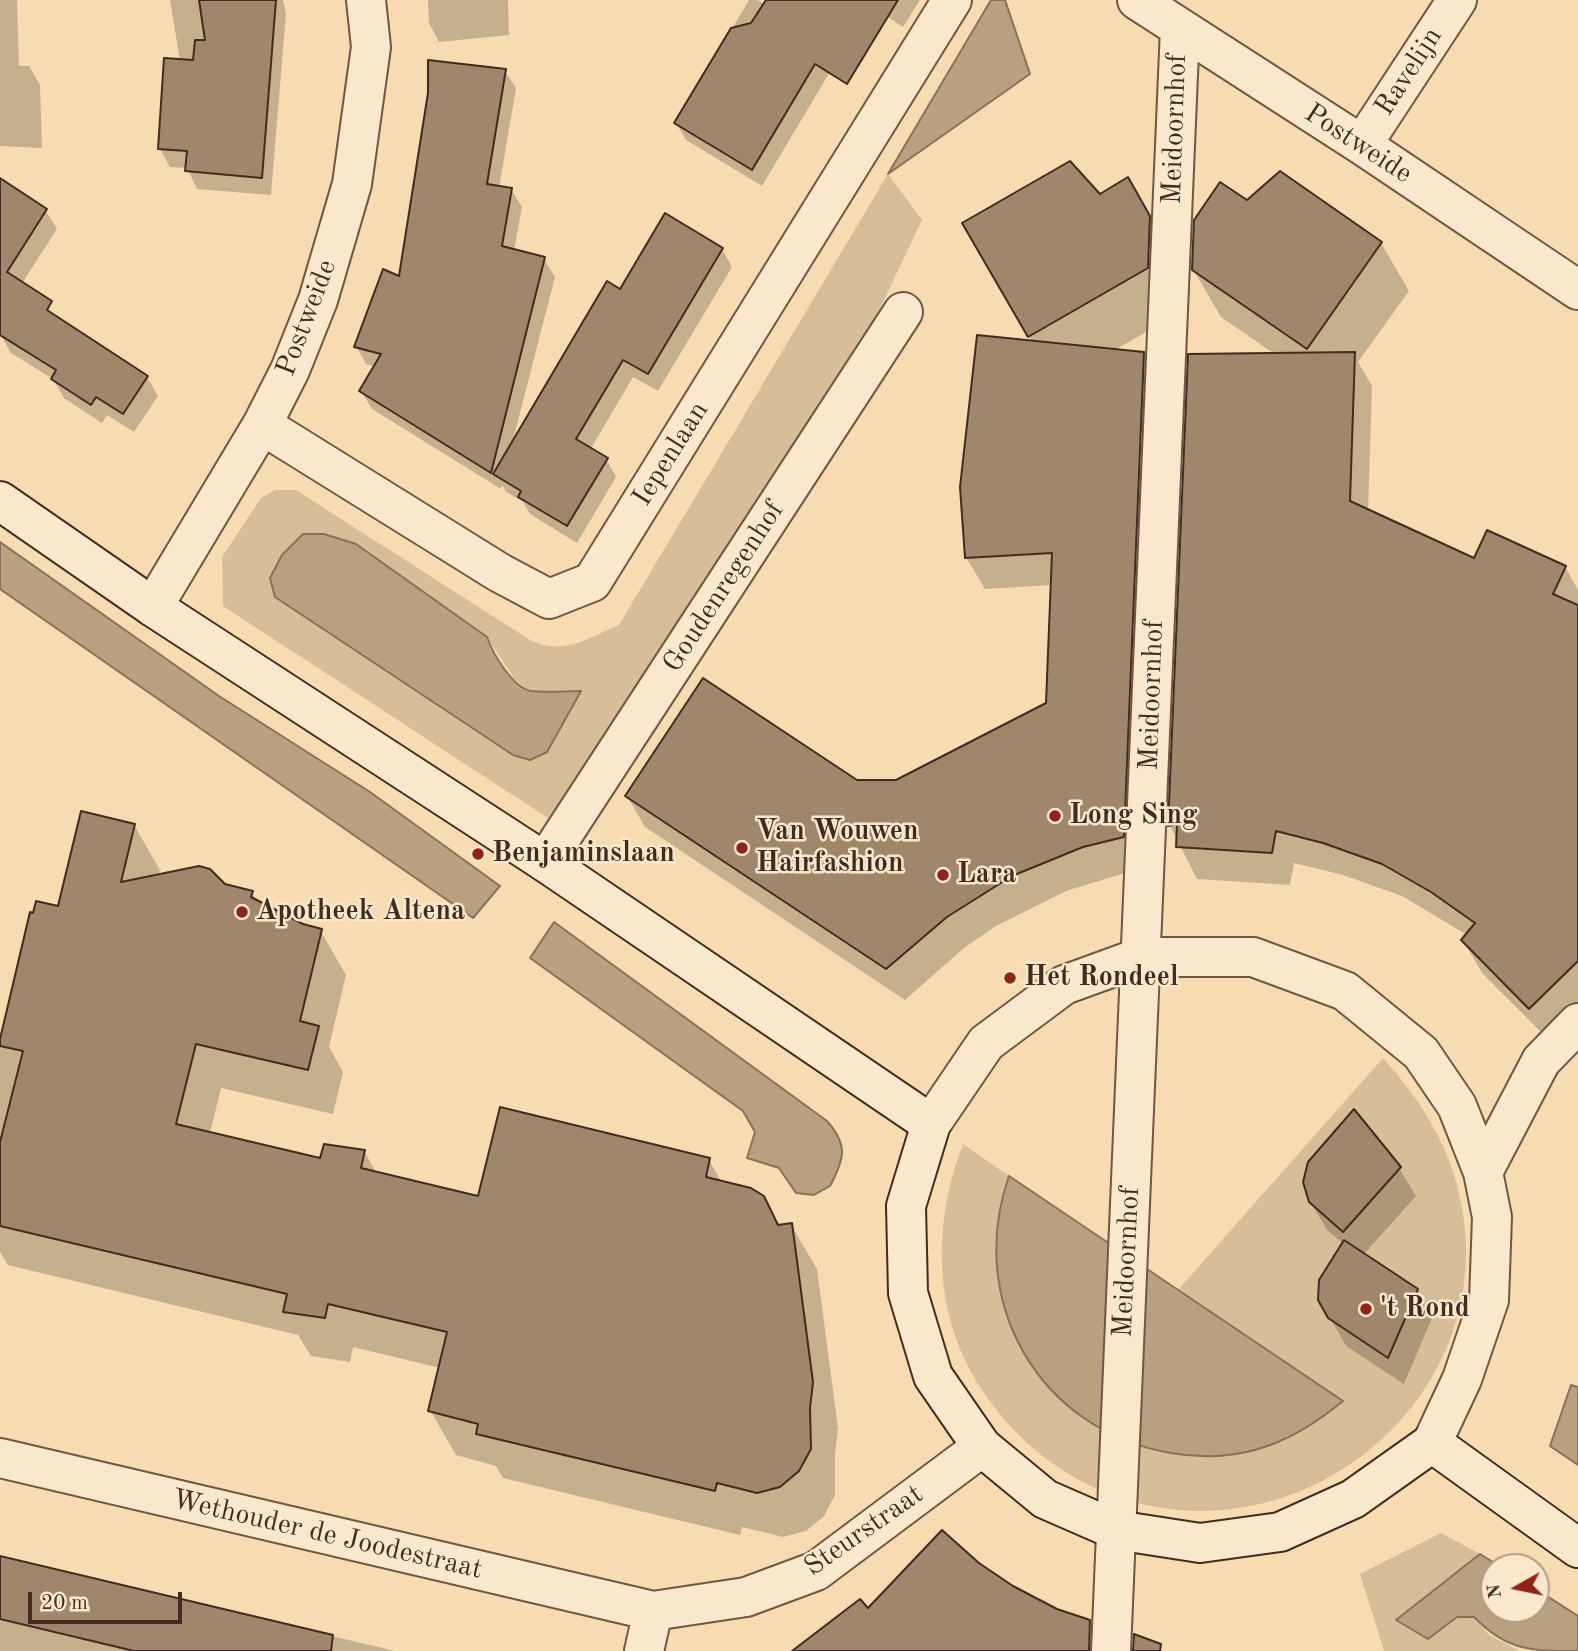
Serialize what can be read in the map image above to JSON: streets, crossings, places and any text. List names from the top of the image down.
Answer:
{
  "streets": {
    "street": [
      "Ravelijn",
      "Meidoornhof",
      "Postweide",
      "Iepenlaan",
      "Goudenregenhof",
      "Steurstraat",
      "Wethouder de Joodestraat"
    ]
  },
  "crossings": [
    ["Ravelijn", "Postweide"],
    ["Meidoornhof", "Postweide"],
    ["Postweide", "Iepenlaan"],
    ["Steurstraat", "Wethouder de Joodestraat"]
  ],
  "places": [
    "Long Sing",
    "Van Wouwen Hairfashion",
    "Benjaminslaan",
    "Lara",
    "Apotheek Altena",
    "Het Rondeel",
    "'t Rond"
  ],
  "scale_bar": "20 m",
  "north": "left"
}
